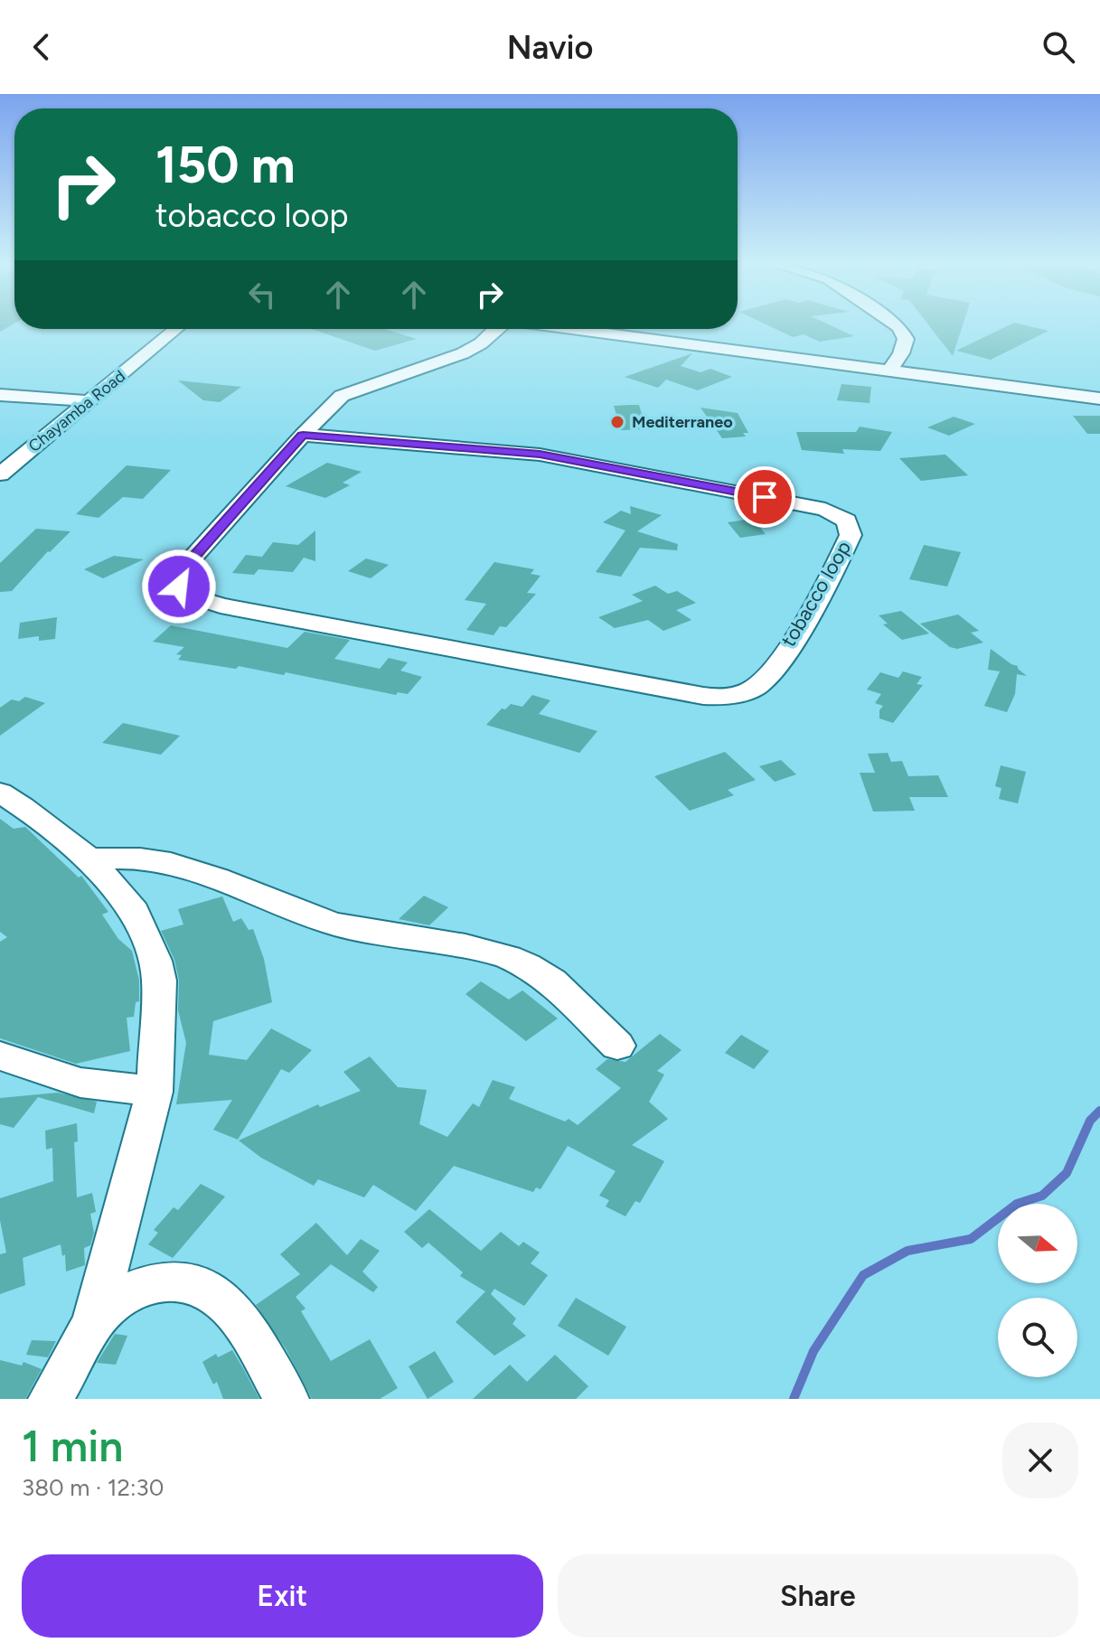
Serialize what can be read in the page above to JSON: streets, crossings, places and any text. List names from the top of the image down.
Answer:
{
  "streets": {
    "street": ["Chayamba Road", "tobacco loop"]
  },
  "places": ["Mediterraneo"],
  "north": "right",
  "page": {
    "header": "Navio",
    "turn": ["150 m", "tobacco loop"],
    "heading": ["1 min", "380 m · 12:30"],
    "buttons": ["Exit", "Share"]
  }
}
